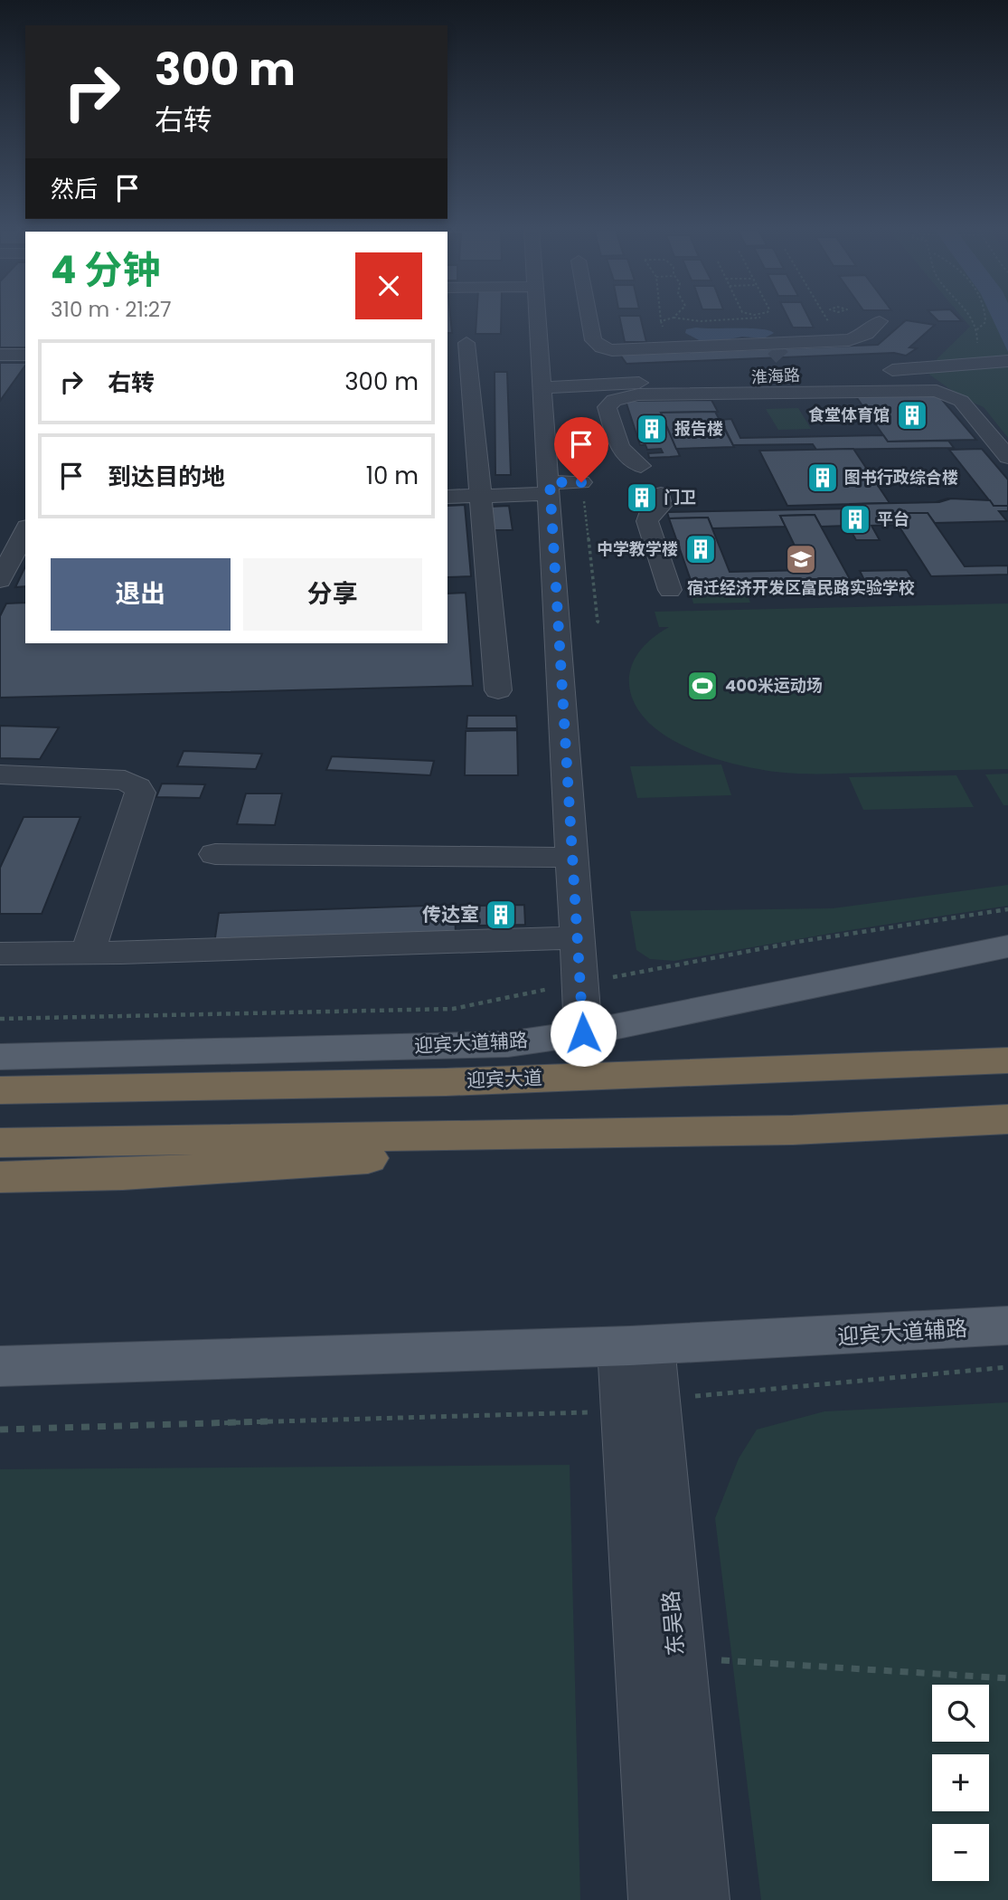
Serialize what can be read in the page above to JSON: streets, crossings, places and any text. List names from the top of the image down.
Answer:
{
  "streets": {
    "highway": ["迎宾大道"],
    "main road": ["迎宾大道辅路"],
    "street": ["淮海路", "东吴路"]
  },
  "crossings": [
    ["迎宾大道辅路", "东吴路"]
  ],
  "places": {
    "building": [
      "食堂体育馆",
      "报告楼",
      "图书行政综合楼",
      "门卫",
      "平台",
      "中学教学楼",
      "传达室"
    ],
    "school or university": ["宿迁经济开发区富民路实验学校"],
    "sports": ["400米运动场"]
  },
  "page": {
    "turn": ["300 m", "右转"],
    "then": "然后",
    "heading": ["4 分钟", "310 m · 21:27"],
    "list": [
      {
        "name": "右转",
        "value": "300 m"
      },
      {
        "name": "到达目的地",
        "value": "10 m"
      }
    ],
    "buttons": ["退出", "分享"],
    "map_buttons": ["+", "−"]
  }
}
